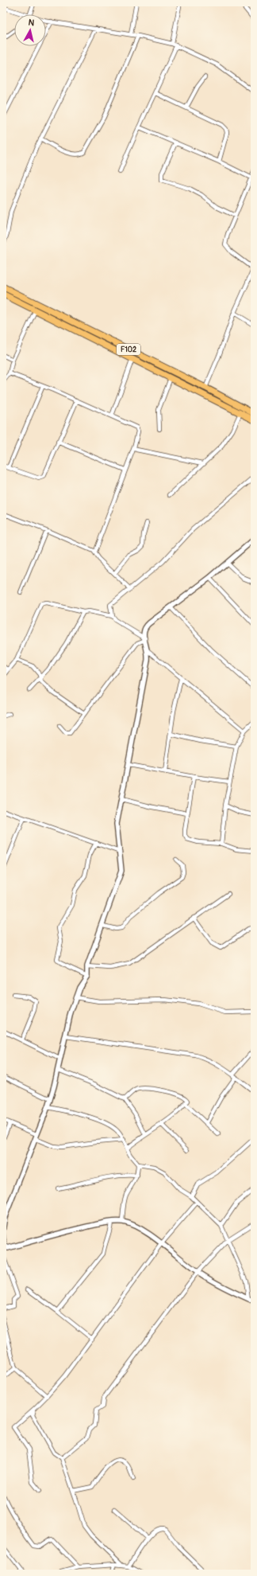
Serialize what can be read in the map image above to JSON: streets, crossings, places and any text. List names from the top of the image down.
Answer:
{
  "streets": {
    "main road": ["F102"]
  },
  "north": "top"
}
